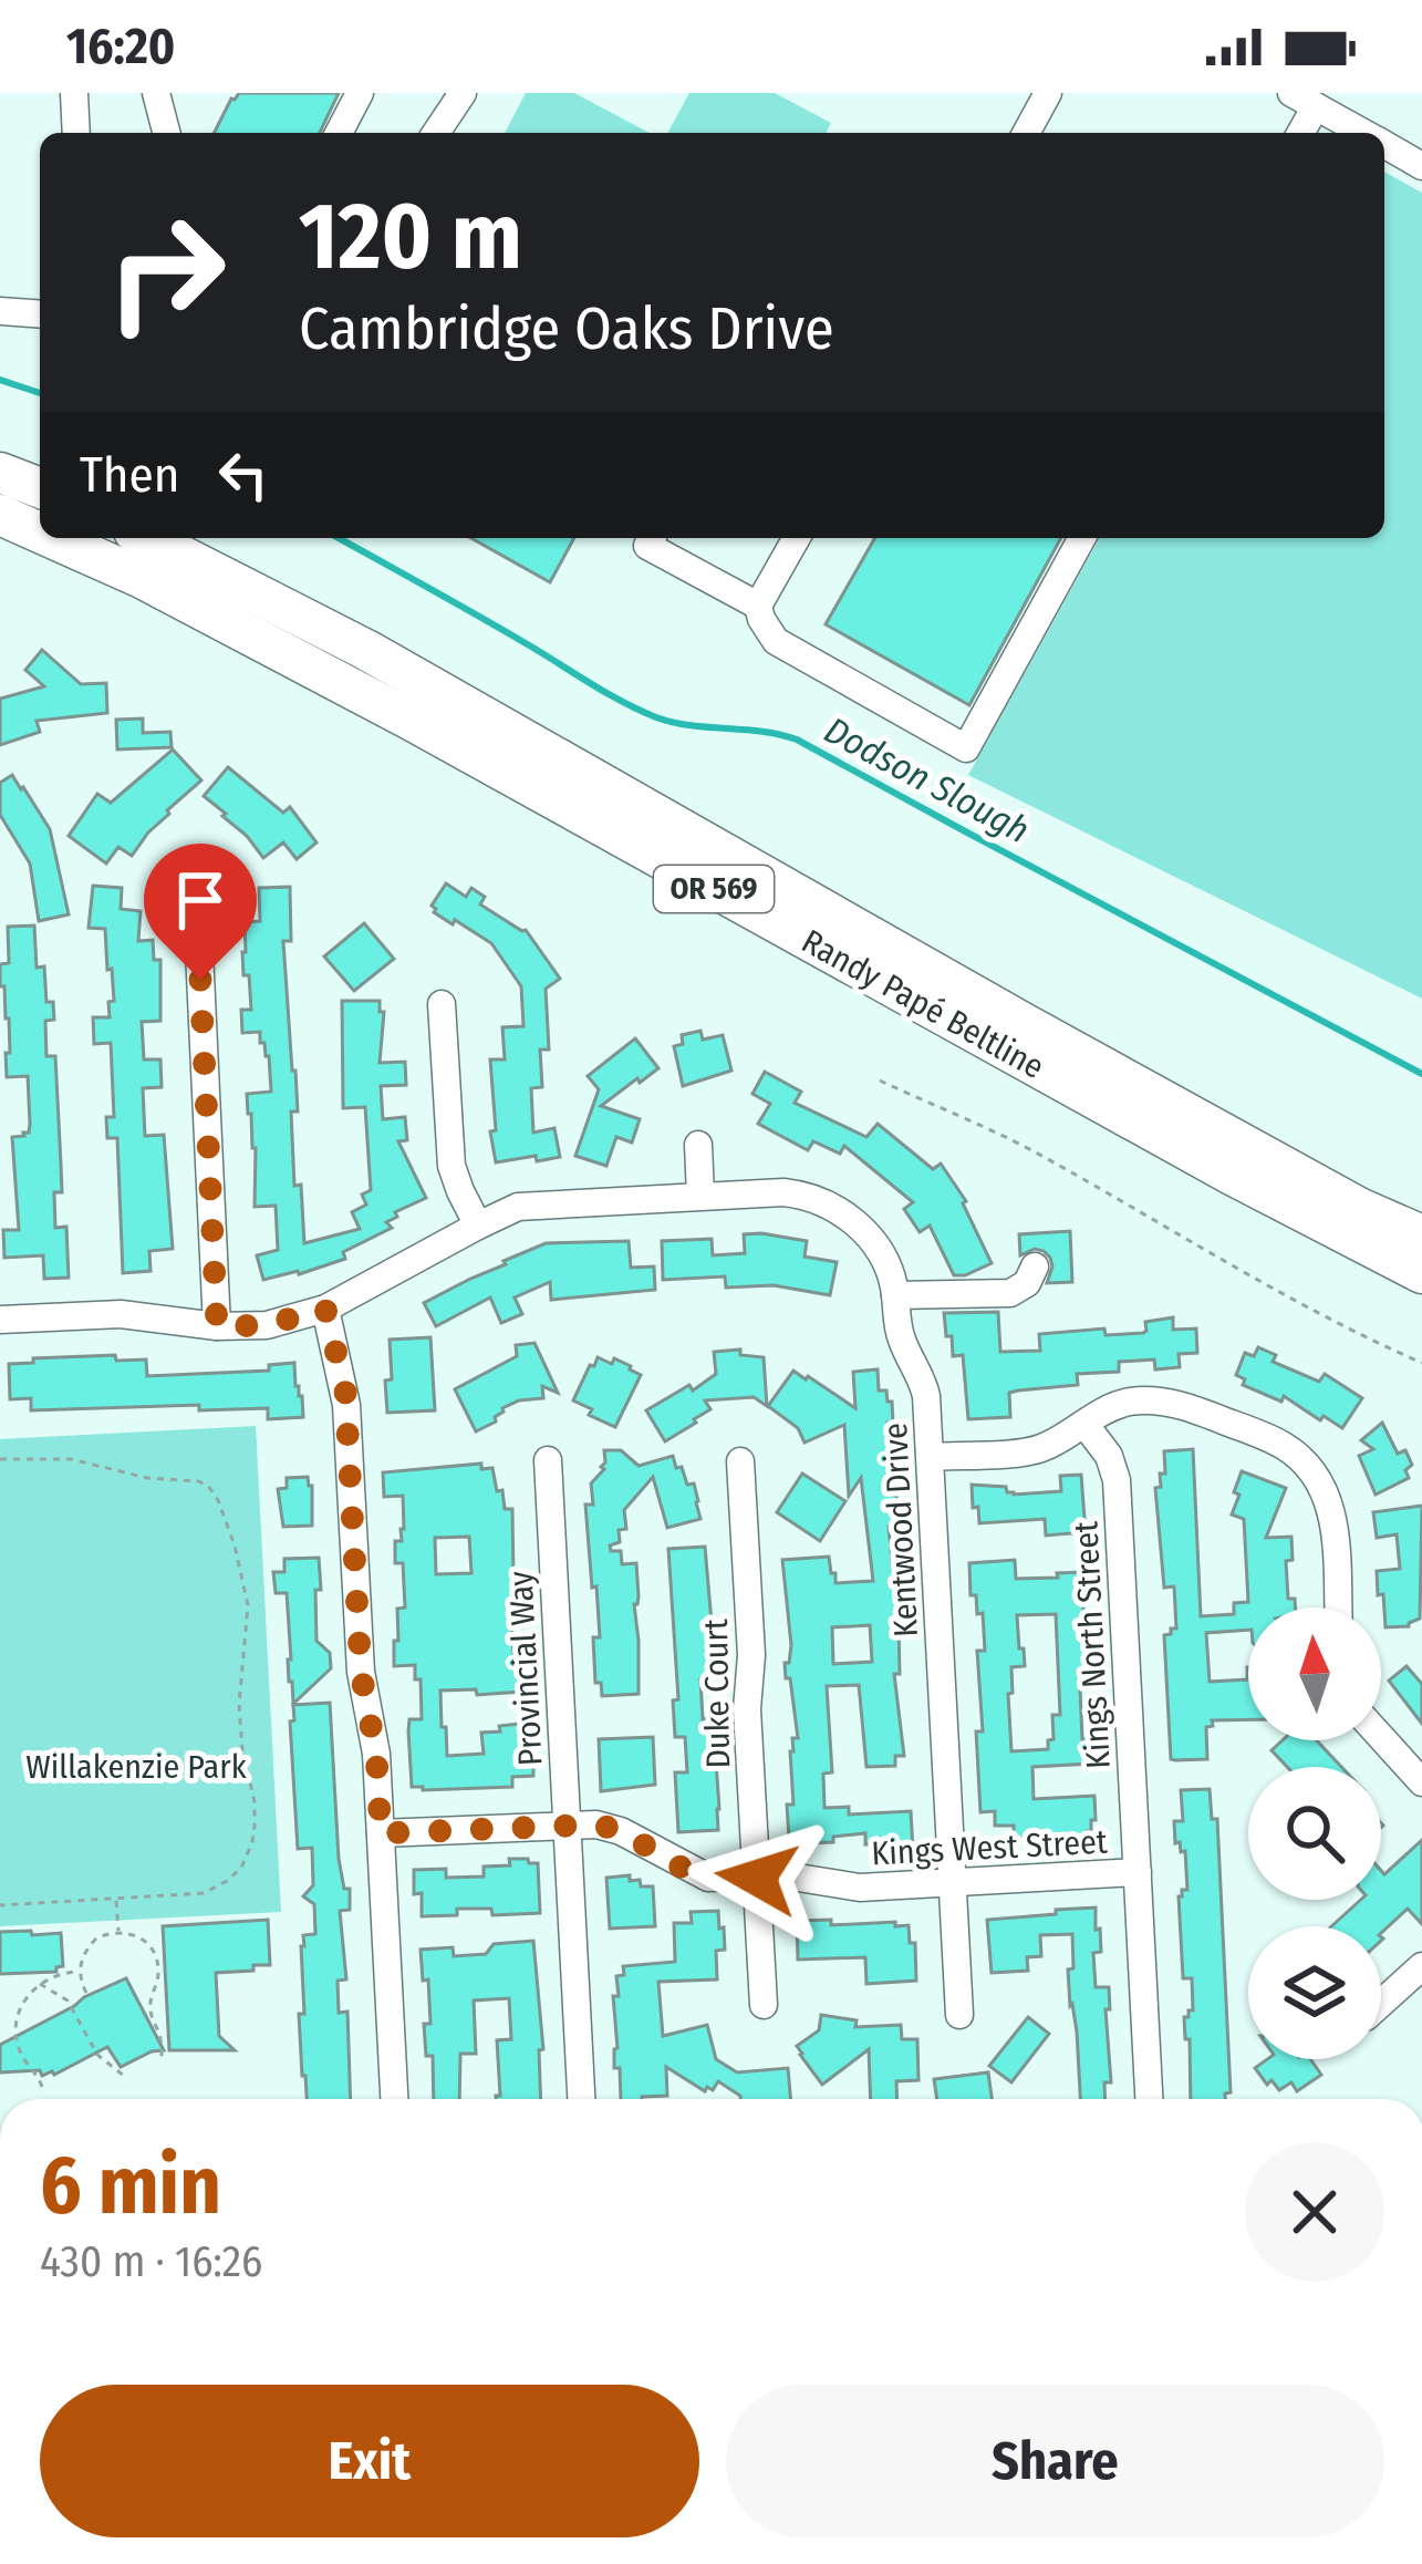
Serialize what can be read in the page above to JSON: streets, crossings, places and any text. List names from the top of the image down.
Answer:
{
  "streets": {
    "highway": ["OR 569", "Randy Papé Beltline"],
    "street": [
      "Kentwood Drive",
      "Kings North Street",
      "Provincial Way",
      "Duke Court",
      "Kings West Street"
    ]
  },
  "crossings": [
    ["Kentwood Drive", "Kings West Street"],
    ["Kings North Street", "Kings West Street"],
    ["Provincial Way", "Kings West Street"],
    ["Duke Court", "Kings West Street"]
  ],
  "water": ["Dodson Slough"],
  "parks": ["Willakenzie Park"],
  "north": "top",
  "page": {
    "status": "16:20",
    "turn": ["120 m", "Cambridge Oaks Drive"],
    "then": "Then",
    "heading": ["6 min", "430 m · 16:26"],
    "buttons": ["Exit", "Share"]
  }
}
